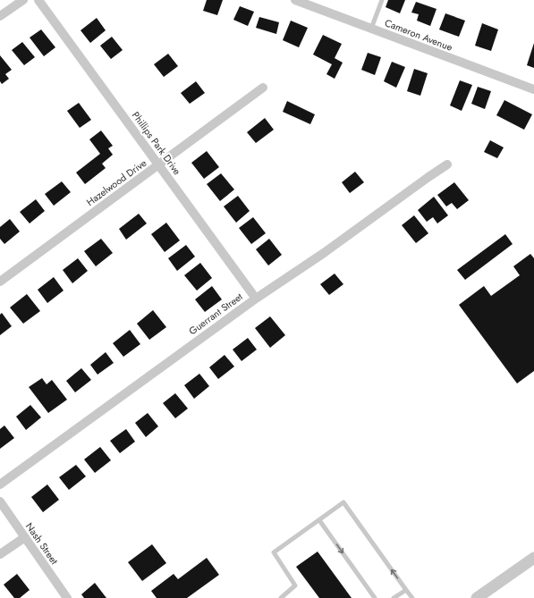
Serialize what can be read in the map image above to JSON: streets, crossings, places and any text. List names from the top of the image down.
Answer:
{
  "streets": {
    "street": [
      "Cameron Avenue",
      "Phillips Park Drive",
      "Hazelwood Drive",
      "Guerrant Street",
      "Nash Street"
    ]
  },
  "crossings": [
    ["Phillips Park Drive", "Hazelwood Drive"],
    ["Phillips Park Drive", "Guerrant Street"]
  ]
}
